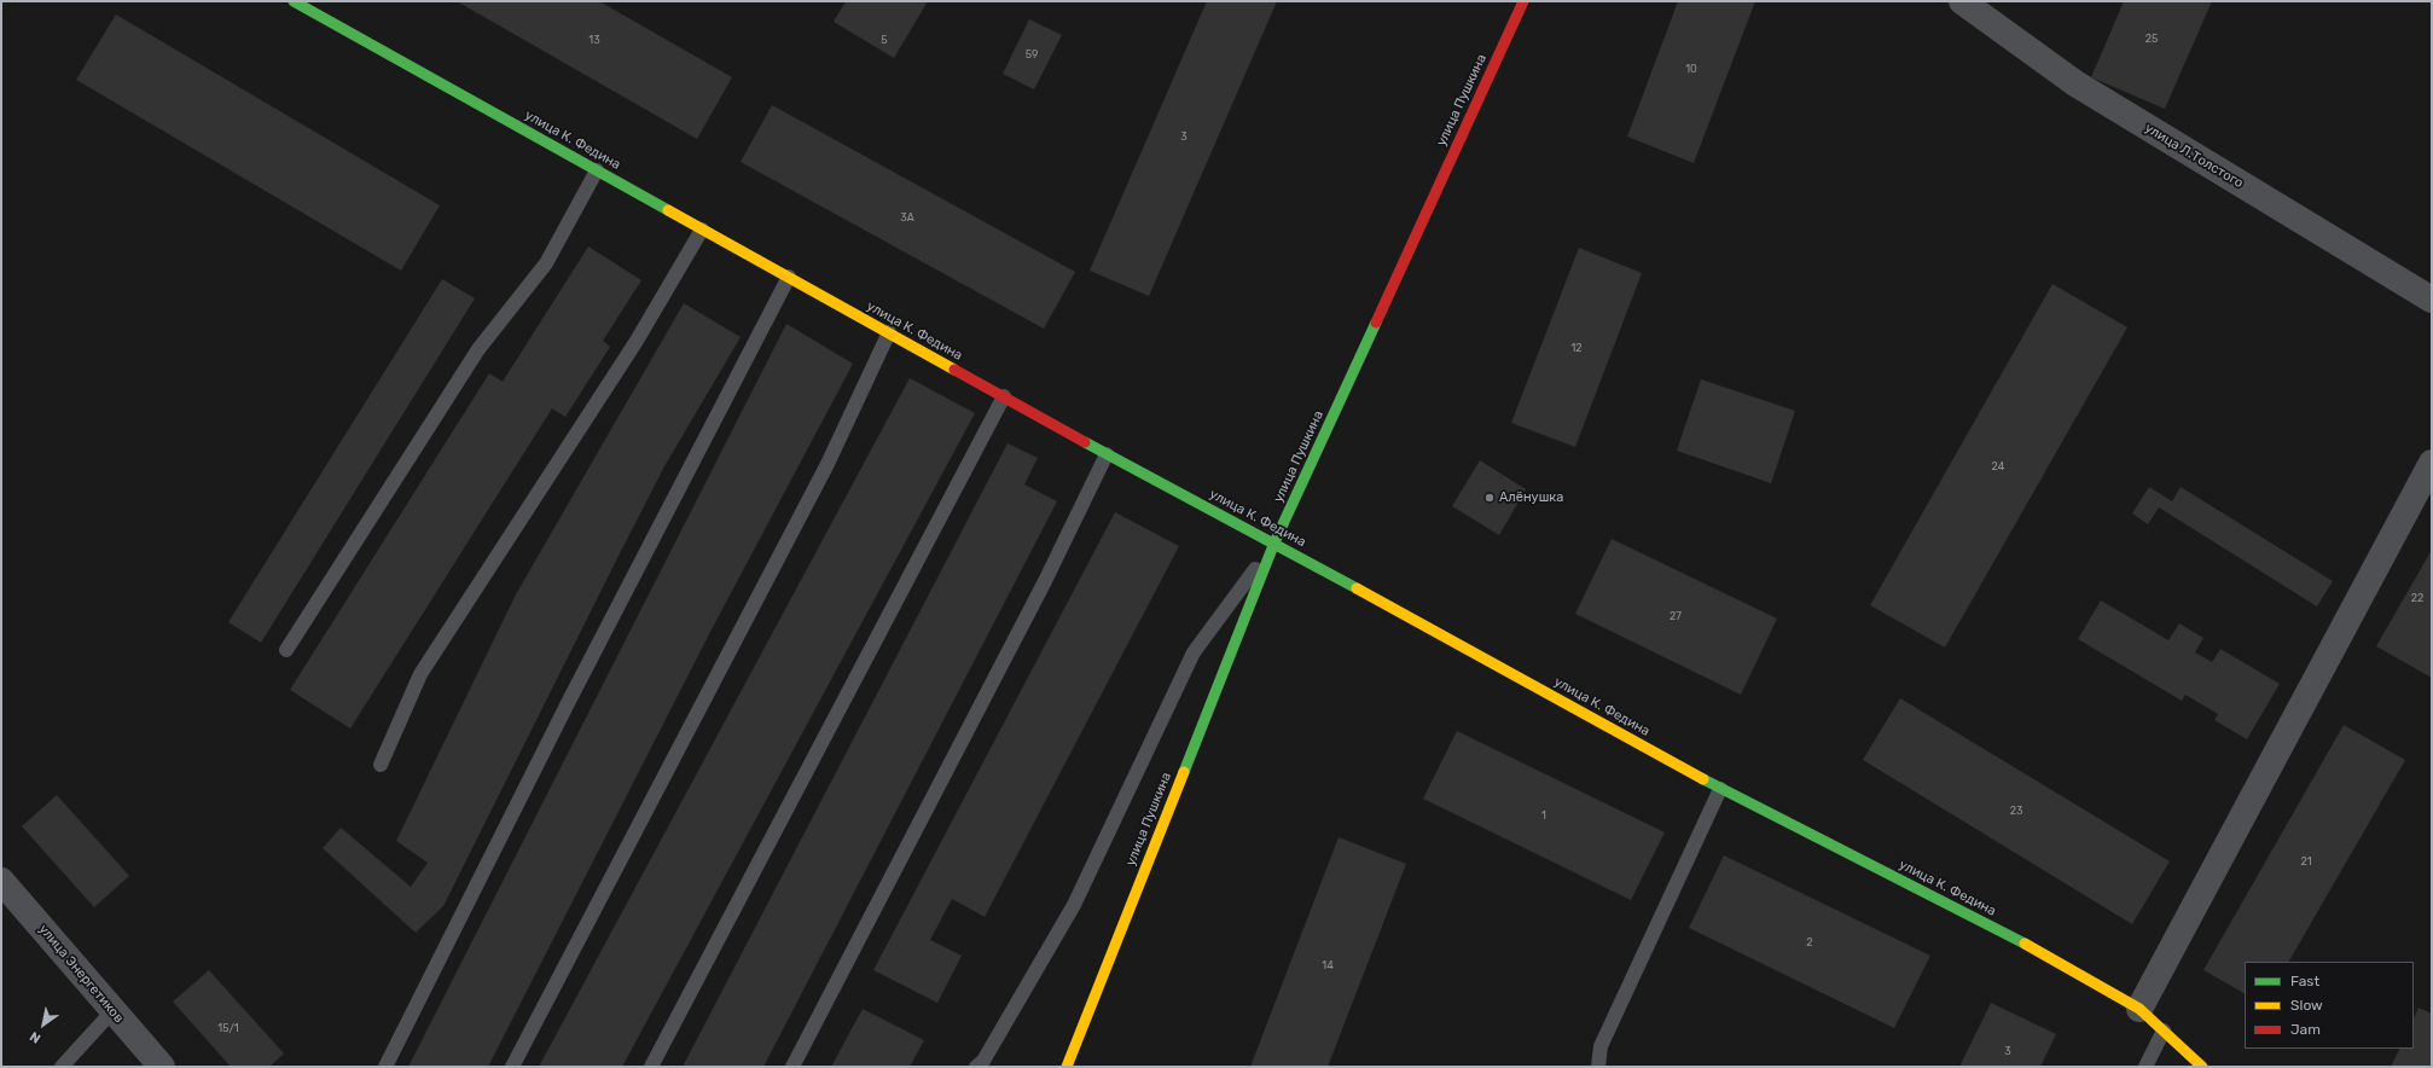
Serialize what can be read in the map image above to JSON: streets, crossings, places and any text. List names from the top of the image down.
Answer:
{
  "streets": {
    "street": [
      "улица Пушкина",
      "улица К. Федина",
      "улица Л.Толстого",
      "улица Энергетиков"
    ]
  },
  "crossings": [
    ["улица Пушкина", "улица К. Федина"]
  ],
  "places": ["Алёнушка"],
  "house_numbers": [
    "25",
    "13",
    "5",
    "59",
    "10",
    "3",
    "3А",
    "12",
    "24",
    "22",
    "27",
    "23",
    "1",
    "21",
    "2",
    "14",
    "15/1",
    "3"
  ],
  "legend": ["Fast", "Slow", "Jam"],
  "north": "bottom left"
}
